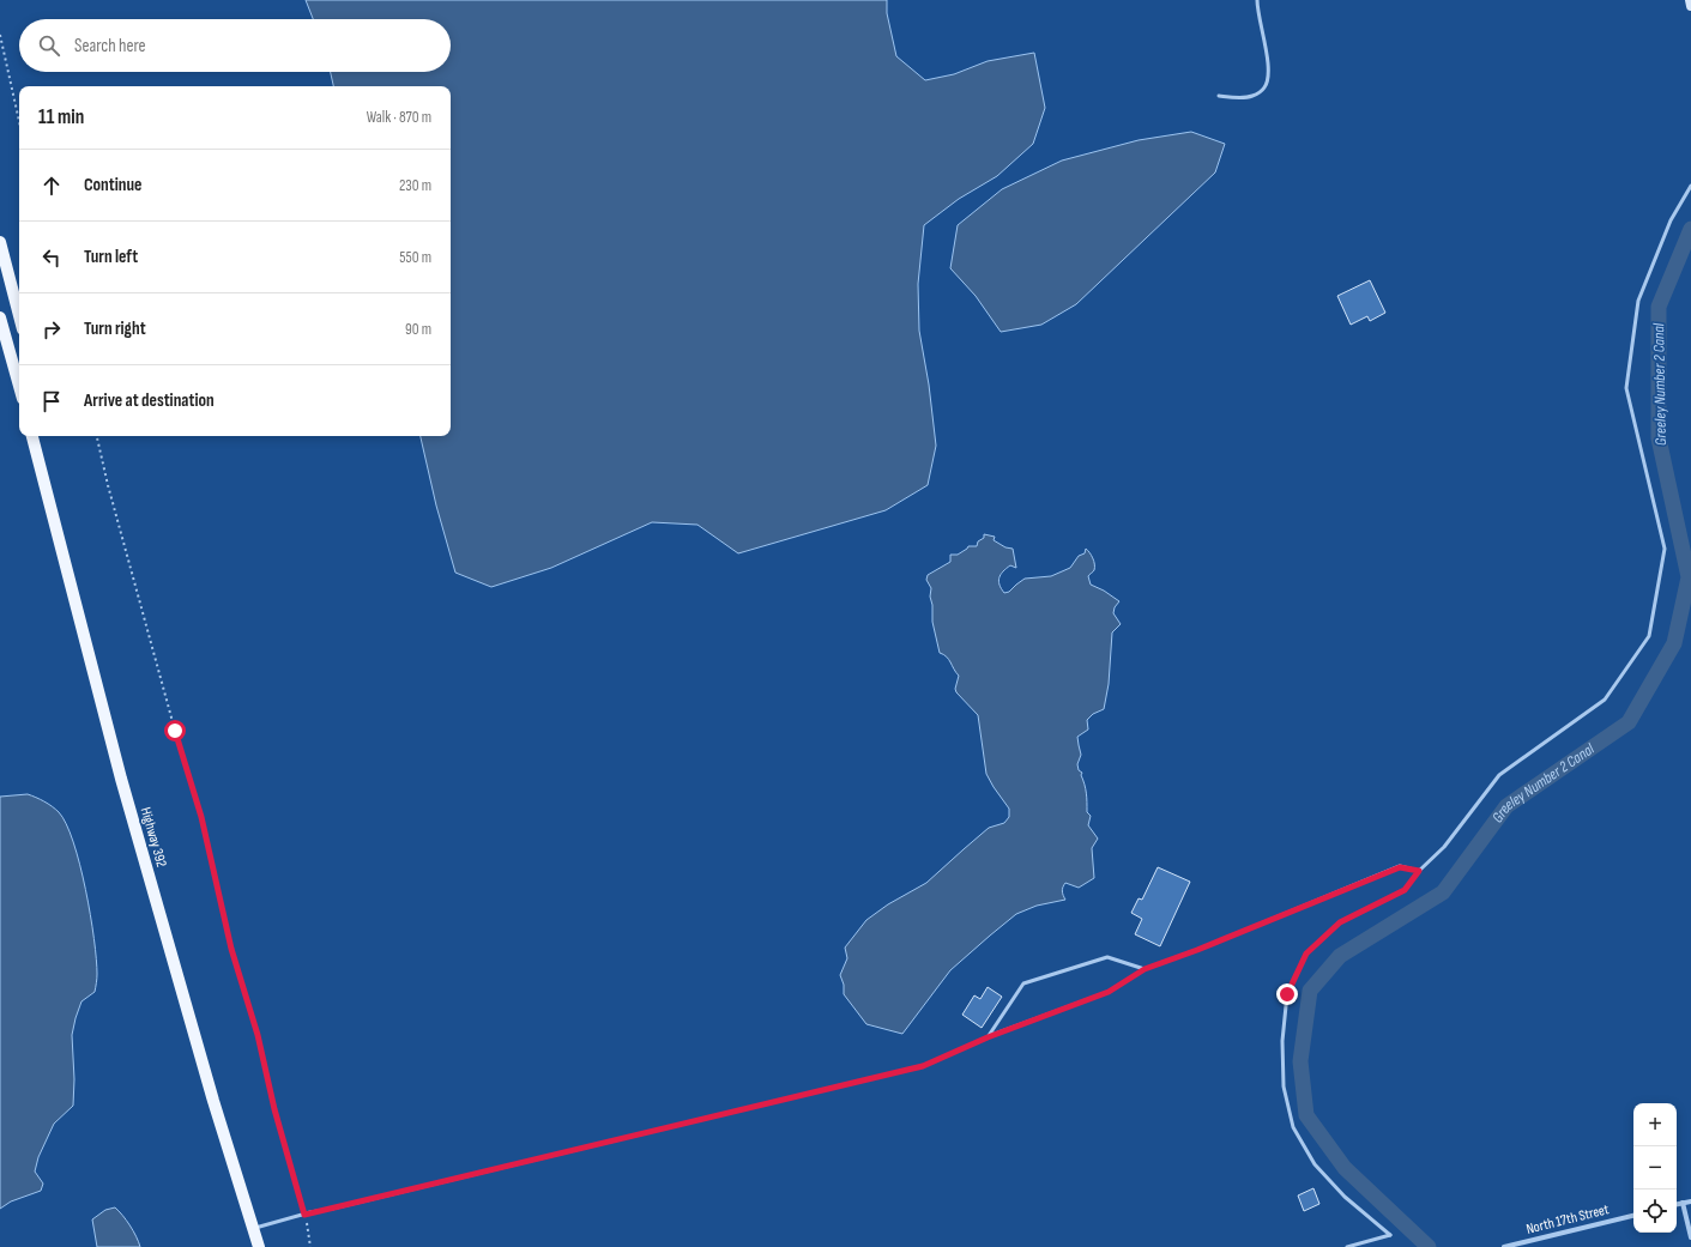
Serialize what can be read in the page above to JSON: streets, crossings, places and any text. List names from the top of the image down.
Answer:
{
  "streets": {
    "main road": ["Highway 392"],
    "street": ["North 17th Street"]
  },
  "water": ["Greeley Number 2 Canal"],
  "page": {
    "search": "Search here",
    "heading": ["11 min", "Walk · 870 m"],
    "list": [
      ["Continue", "230 m"],
      ["Turn left", "550 m"],
      ["Turn right", "90 m"],
      "Arrive at destination"
    ],
    "map_buttons": ["+", "−"]
  }
}
